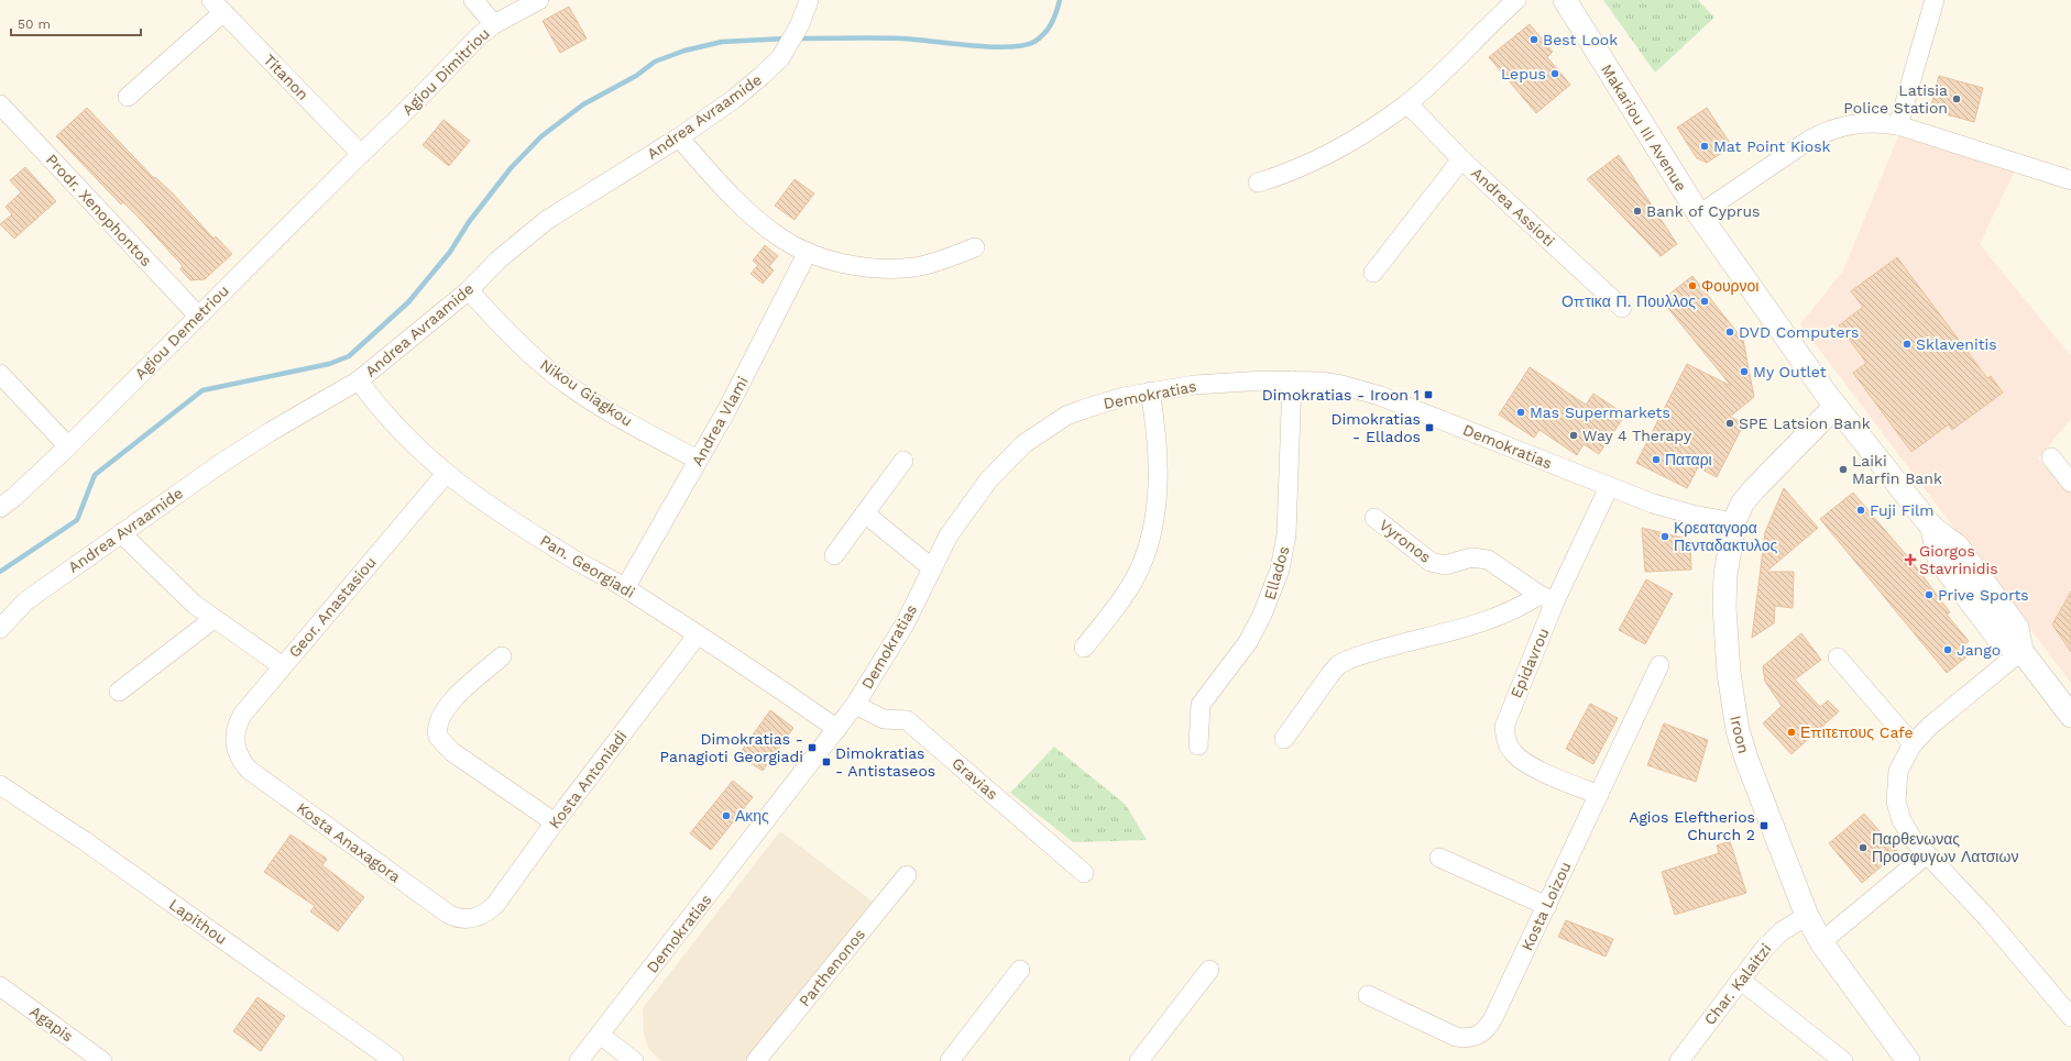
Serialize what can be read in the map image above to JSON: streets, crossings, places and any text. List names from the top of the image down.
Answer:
{
  "streets": {
    "street": [
      "Agiou Dimitriou",
      "Titanon",
      "Andrea Avraamide",
      "Makariou III Avenue",
      "Andrea Assioti",
      "Prodr. Xenophontos",
      "Agiou Demetriou",
      "Nikou Giagkou",
      "Demokratias",
      "Andrea Vlami",
      "Vyronos",
      "Pan. Georgiadi",
      "Ellados",
      "Geor. Anastasiou",
      "Epidavrou",
      "Iroon",
      "Gravias",
      "Kosta Antoniadi",
      "Kosta Anaxagora",
      "Kosta Loizou",
      "Lapithou",
      "Parthenonos",
      "Char. Kalaitzi",
      "Agapis"
    ]
  },
  "crossings": [
    ["Agiou Dimitriou", "Titanon"],
    ["Agiou Dimitriou", "Agiou Demetriou"],
    ["Titanon", "Agiou Demetriou"],
    ["Andrea Avraamide", "Nikou Giagkou"],
    ["Andrea Avraamide", "Pan. Georgiadi"],
    ["Makariou III Avenue", "Iroon"],
    ["Prodr. Xenophontos", "Agiou Demetriou"],
    ["Nikou Giagkou", "Andrea Vlami"],
    ["Demokratias", "Pan. Georgiadi"],
    ["Demokratias", "Ellados"],
    ["Demokratias", "Epidavrou"],
    ["Demokratias", "Iroon"],
    ["Demokratias", "Gravias"],
    ["Andrea Vlami", "Pan. Georgiadi"],
    ["Vyronos", "Epidavrou"],
    ["Pan. Georgiadi", "Geor. Anastasiou"],
    ["Pan. Georgiadi", "Kosta Antoniadi"],
    ["Geor. Anastasiou", "Kosta Anaxagora"],
    ["Epidavrou", "Kosta Loizou"],
    ["Iroon", "Char. Kalaitzi"],
    ["Kosta Antoniadi", "Kosta Anaxagora"]
  ],
  "places": {
    "other": [
      "Best Look",
      "Lepus",
      "Latisia Police Station",
      "Mat Point Kiosk",
      "Bank of Cyprus",
      "Φουρνοι",
      "Οπτικα Π. Πουλλος",
      "DVD Computers",
      "Sklavenitis",
      "My Outlet",
      "Mas Supermarkets",
      "SPE Latsion Bank",
      "Way 4 Therapy",
      "Παταρι",
      "Laiki Marfin Bank",
      "Fuji Film",
      "Κρεαταγορα Πενταδακτυλος",
      "Prive Sports",
      "Jango",
      "Επιτεπους Cafe",
      "Ακης",
      "Παρθενωνας Προσφυγων Λατσιων"
    ],
    "transit": [
      "Dimokratias - Iroon 1",
      "Dimokratias - Ellados",
      "Dimokratias - Panagioti Georgiadi",
      "Dimokratias - Antistaseos",
      "Agios Eleftherios Church 2"
    ],
    "health": ["Giorgos Stavrinidis"]
  },
  "scale_bar": "50 m"
}
